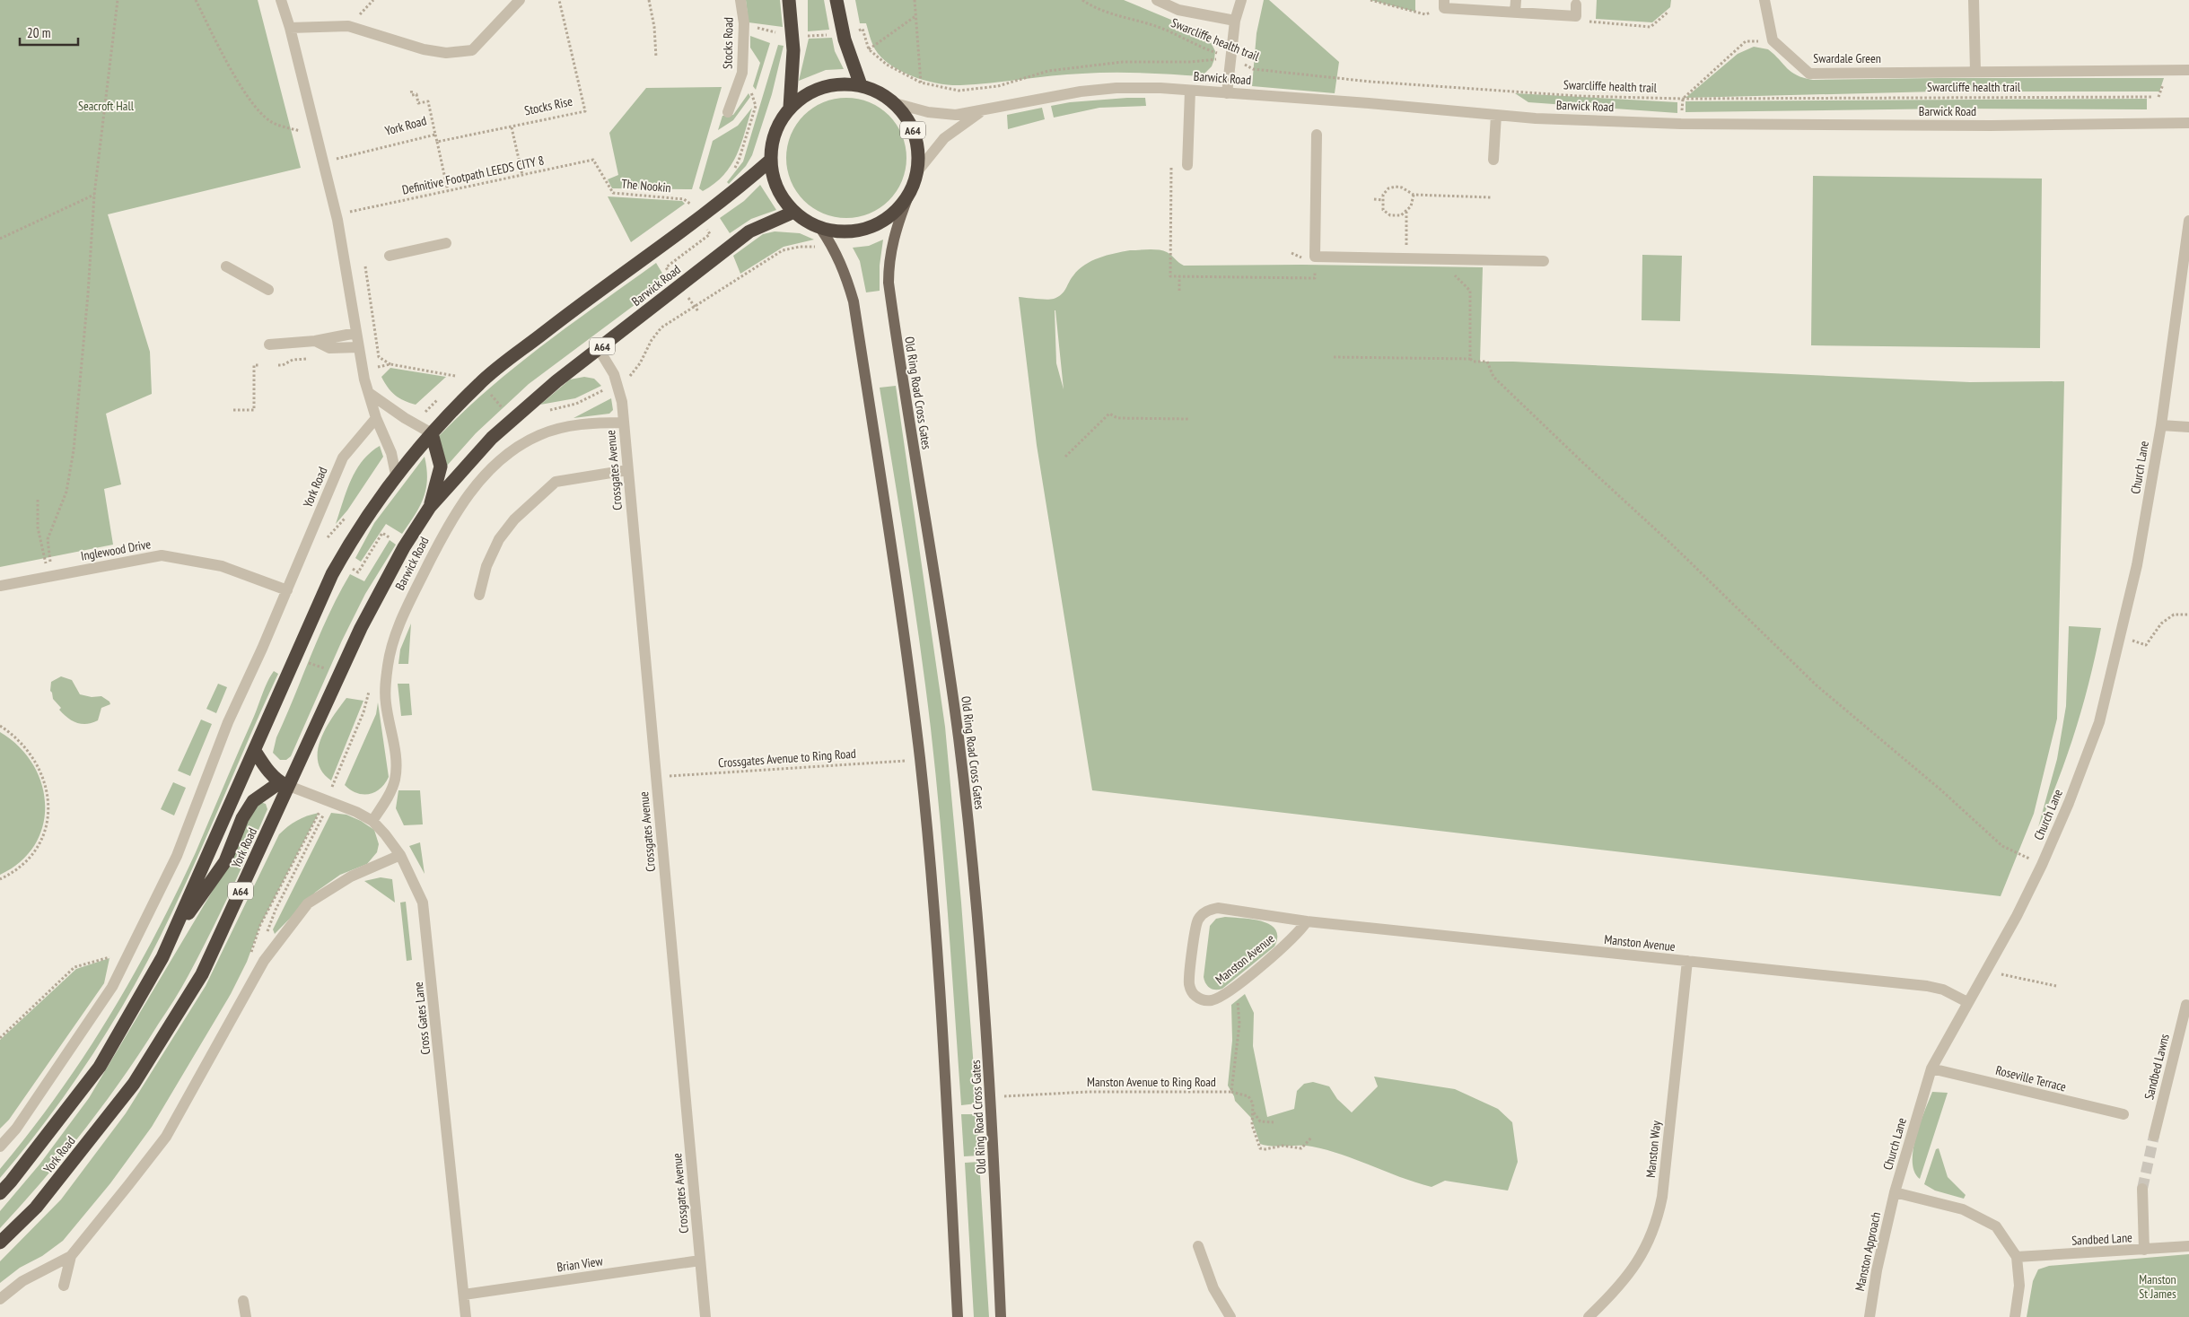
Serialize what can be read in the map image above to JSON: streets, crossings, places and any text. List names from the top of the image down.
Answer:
{
  "streets": {
    "highway": ["Barwick Road", "York Road", "A64"],
    "main road": ["Old Ring Road Cross Gates"],
    "street": [
      "Stocks Road",
      "Swardale Green",
      "Church Lane",
      "Crossgates Avenue",
      "Inglewood Drive",
      "Manston Avenue",
      "Cross Gates Lane",
      "Sandbed Lawns",
      "Roseville Terrace",
      "Manston Way",
      "Sandbed Lane",
      "Manston Approach",
      "Brian View"
    ],
    "path": [
      "Swarcliffe health trail",
      "Stocks Rise",
      "Definitive Footpath LEEDS CITY 8",
      "The Nookin",
      "Crossgates Avenue to Ring Road",
      "Manston Avenue to Ring Road"
    ]
  },
  "crossings": [
    ["Barwick Road", "York Road"],
    ["Barwick Road", "A64"],
    ["Barwick Road", "Old Ring Road Cross Gates"],
    ["Barwick Road", "Crossgates Avenue"],
    ["Barwick Road", "Cross Gates Lane"],
    ["York Road", "Inglewood Drive"],
    ["York Road", "Cross Gates Lane"],
    ["A64", "Old Ring Road Cross Gates"],
    ["Definitive Footpath LEEDS CITY 8", "The Nookin"],
    ["Old Ring Road Cross Gates", "Manston Avenue to Ring Road"],
    ["Church Lane", "Manston Avenue"],
    ["Church Lane", "Roseville Terrace"],
    ["Church Lane", "Manston Approach"],
    ["Crossgates Avenue", "Crossgates Avenue to Ring Road"],
    ["Crossgates Avenue", "Brian View"],
    ["Manston Avenue", "Manston Avenue to Ring Road"],
    ["Manston Avenue", "Manston Way"],
    ["Cross Gates Lane", "Brian View"]
  ],
  "parks": ["Seacroft Hall", "Manston St James"],
  "scale_bar": "20 m"
}
